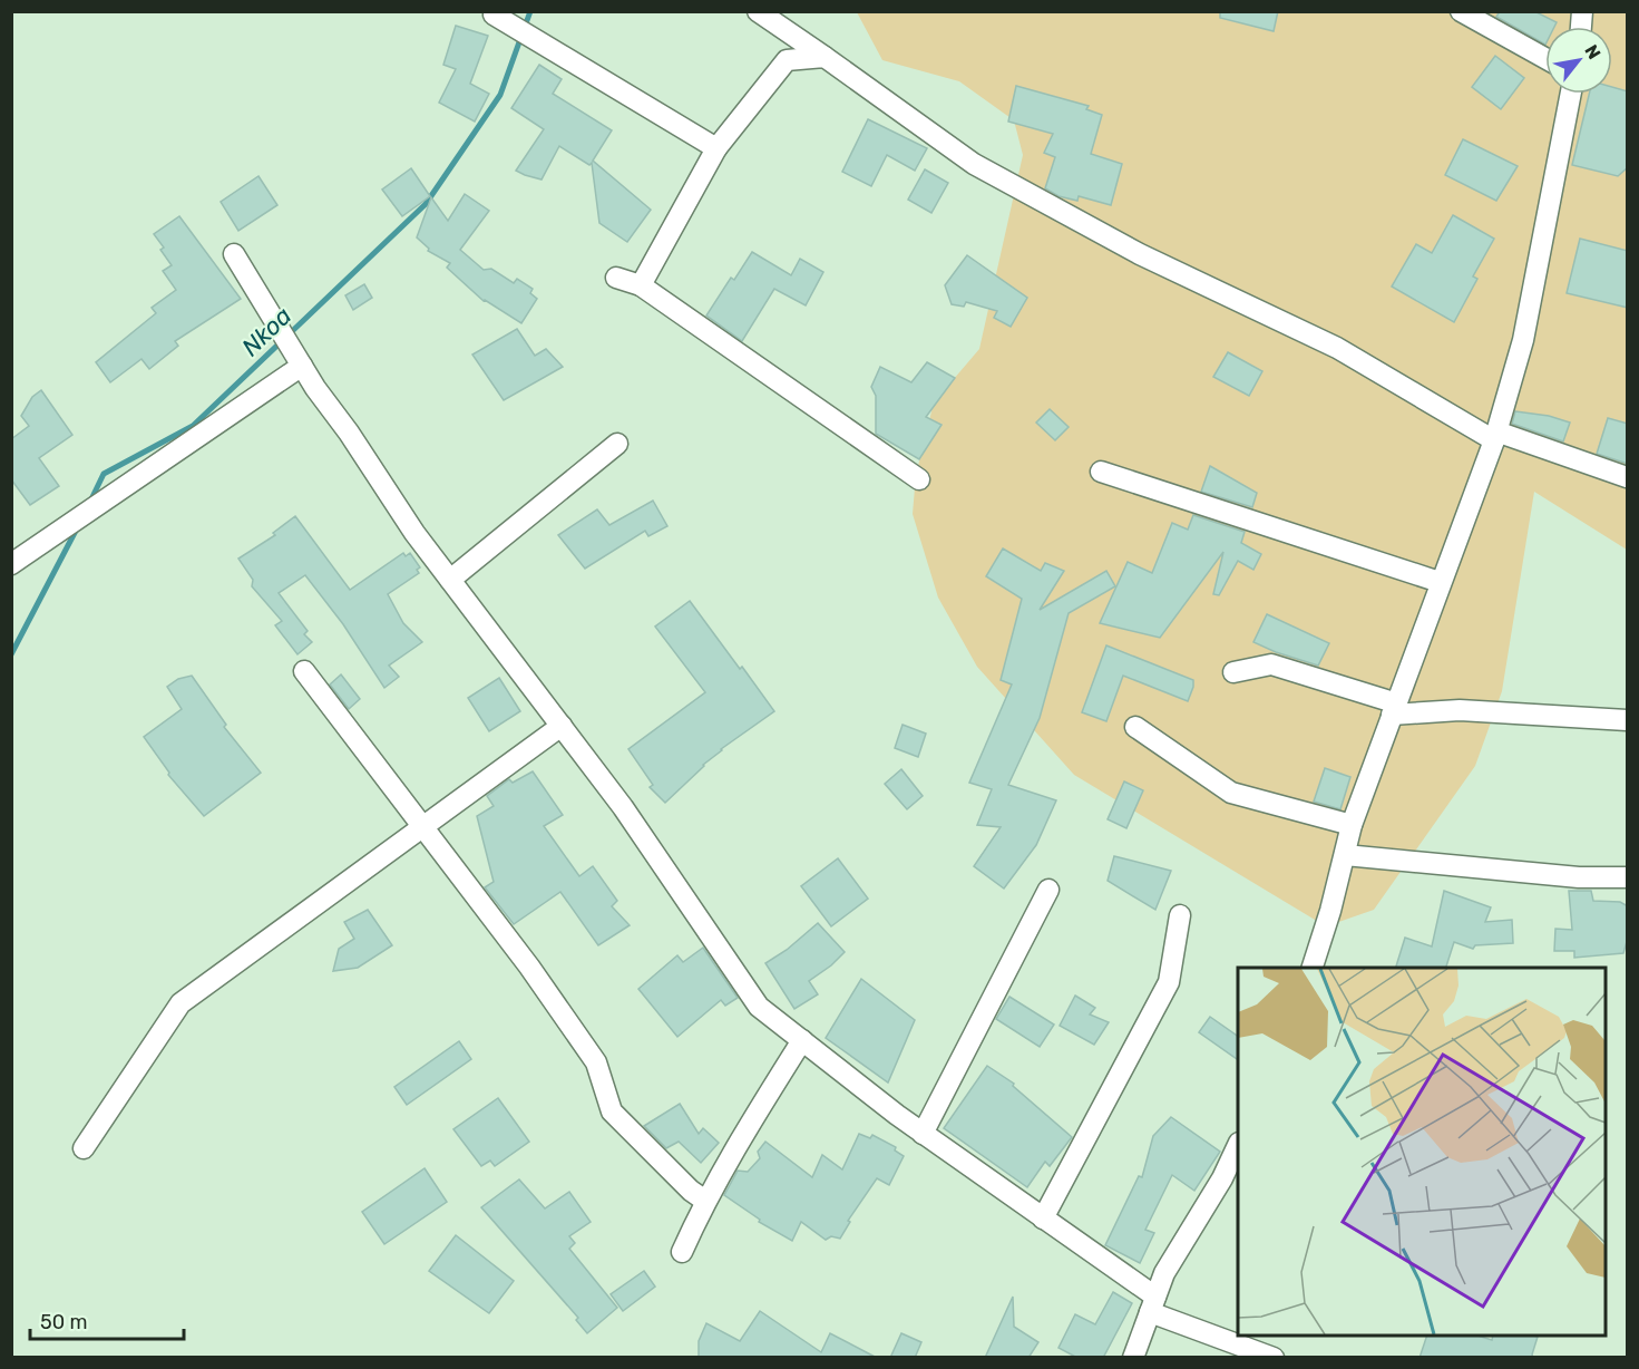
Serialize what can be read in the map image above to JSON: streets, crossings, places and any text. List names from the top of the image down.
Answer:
{
  "water": ["Nkoa"],
  "scale_bar": "50 m",
  "north": "top right"
}
